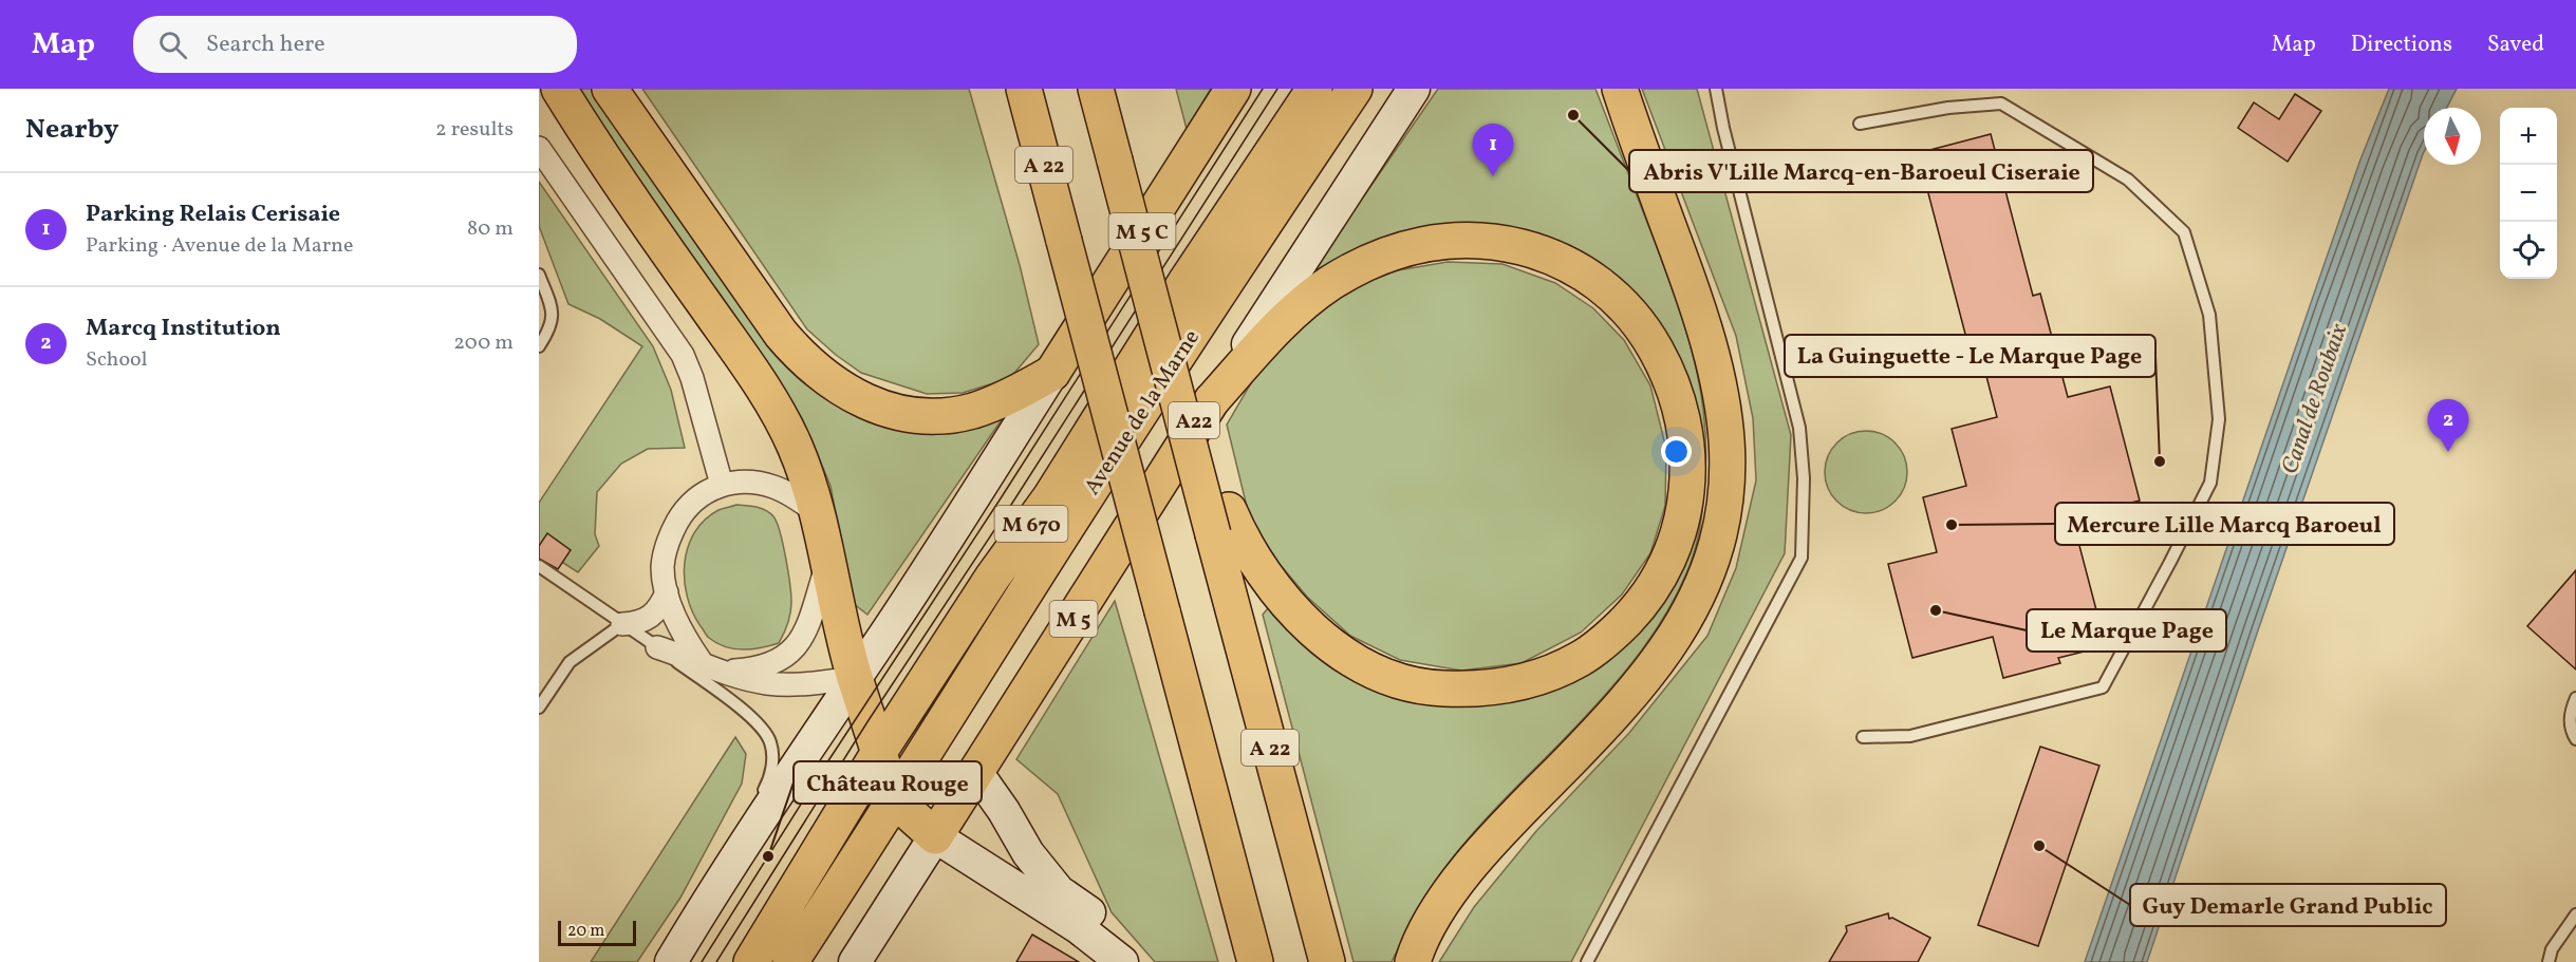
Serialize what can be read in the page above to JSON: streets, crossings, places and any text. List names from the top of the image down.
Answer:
{
  "streets": {
    "main road": [
      "A 22",
      "M 5 C",
      "Avenue de la Marne",
      "A22",
      "M 670",
      "M 5"
    ]
  },
  "crossings": [
    ["A 22", "A22"]
  ],
  "water": ["Canal de Roubaix"],
  "places": [
    "Abris V'Lille Marcq-en-Baroeul Ciseraie",
    "La Guinguette - Le Marque Page",
    "Mercure Lille Marcq Baroeul",
    "Le Marque Page",
    "Guy Demarle Grand Public",
    "Château Rouge"
  ],
  "scale_bar": "20 m",
  "north": "bottom",
  "page": {
    "header": "Map",
    "search": "Search here",
    "nav": ["Map", "Directions", "Saved"],
    "heading": ["Nearby", "2 results"],
    "map_buttons": ["+", "−"],
    "pins": ["1", "2"],
    "list": [
      {
        "mark": "1",
        "name": "Parking Relais Cerisaie",
        "note": "Parking · Avenue de la Marne",
        "value": "80 m"
      },
      {
        "mark": "2",
        "name": "Marcq Institution",
        "note": "School",
        "value": "200 m"
      }
    ],
    "scale": "20 m"
  }
}
